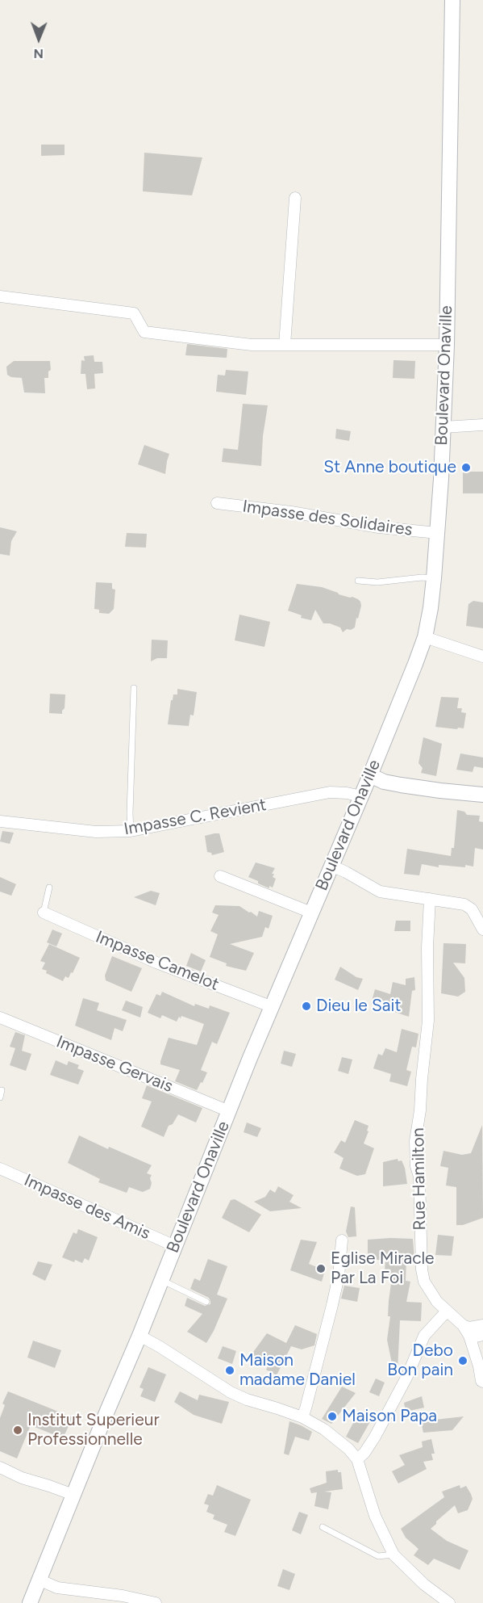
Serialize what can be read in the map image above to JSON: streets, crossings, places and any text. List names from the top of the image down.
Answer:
{
  "streets": {
    "street": [
      "Boulevard Onaville",
      "Impasse des Solidaires",
      "Impasse C. Revient",
      "Impasse Camelot",
      "Impasse Gervais",
      "Rue Hamilton",
      "Impasse des Amis"
    ]
  },
  "crossings": [
    ["Boulevard Onaville", "Impasse des Solidaires"],
    ["Boulevard Onaville", "Impasse C. Revient"],
    ["Boulevard Onaville", "Impasse Camelot"],
    ["Boulevard Onaville", "Impasse Gervais"],
    ["Boulevard Onaville", "Impasse des Amis"]
  ],
  "places": [
    "St Anne boutique",
    "Dieu le Sait",
    "Eglise Miracle Par La Foi",
    "Debo Bon pain",
    "Maison madame Daniel",
    "Maison Papa",
    "Institut Superieur Professionnelle"
  ],
  "north": "bottom"
}
